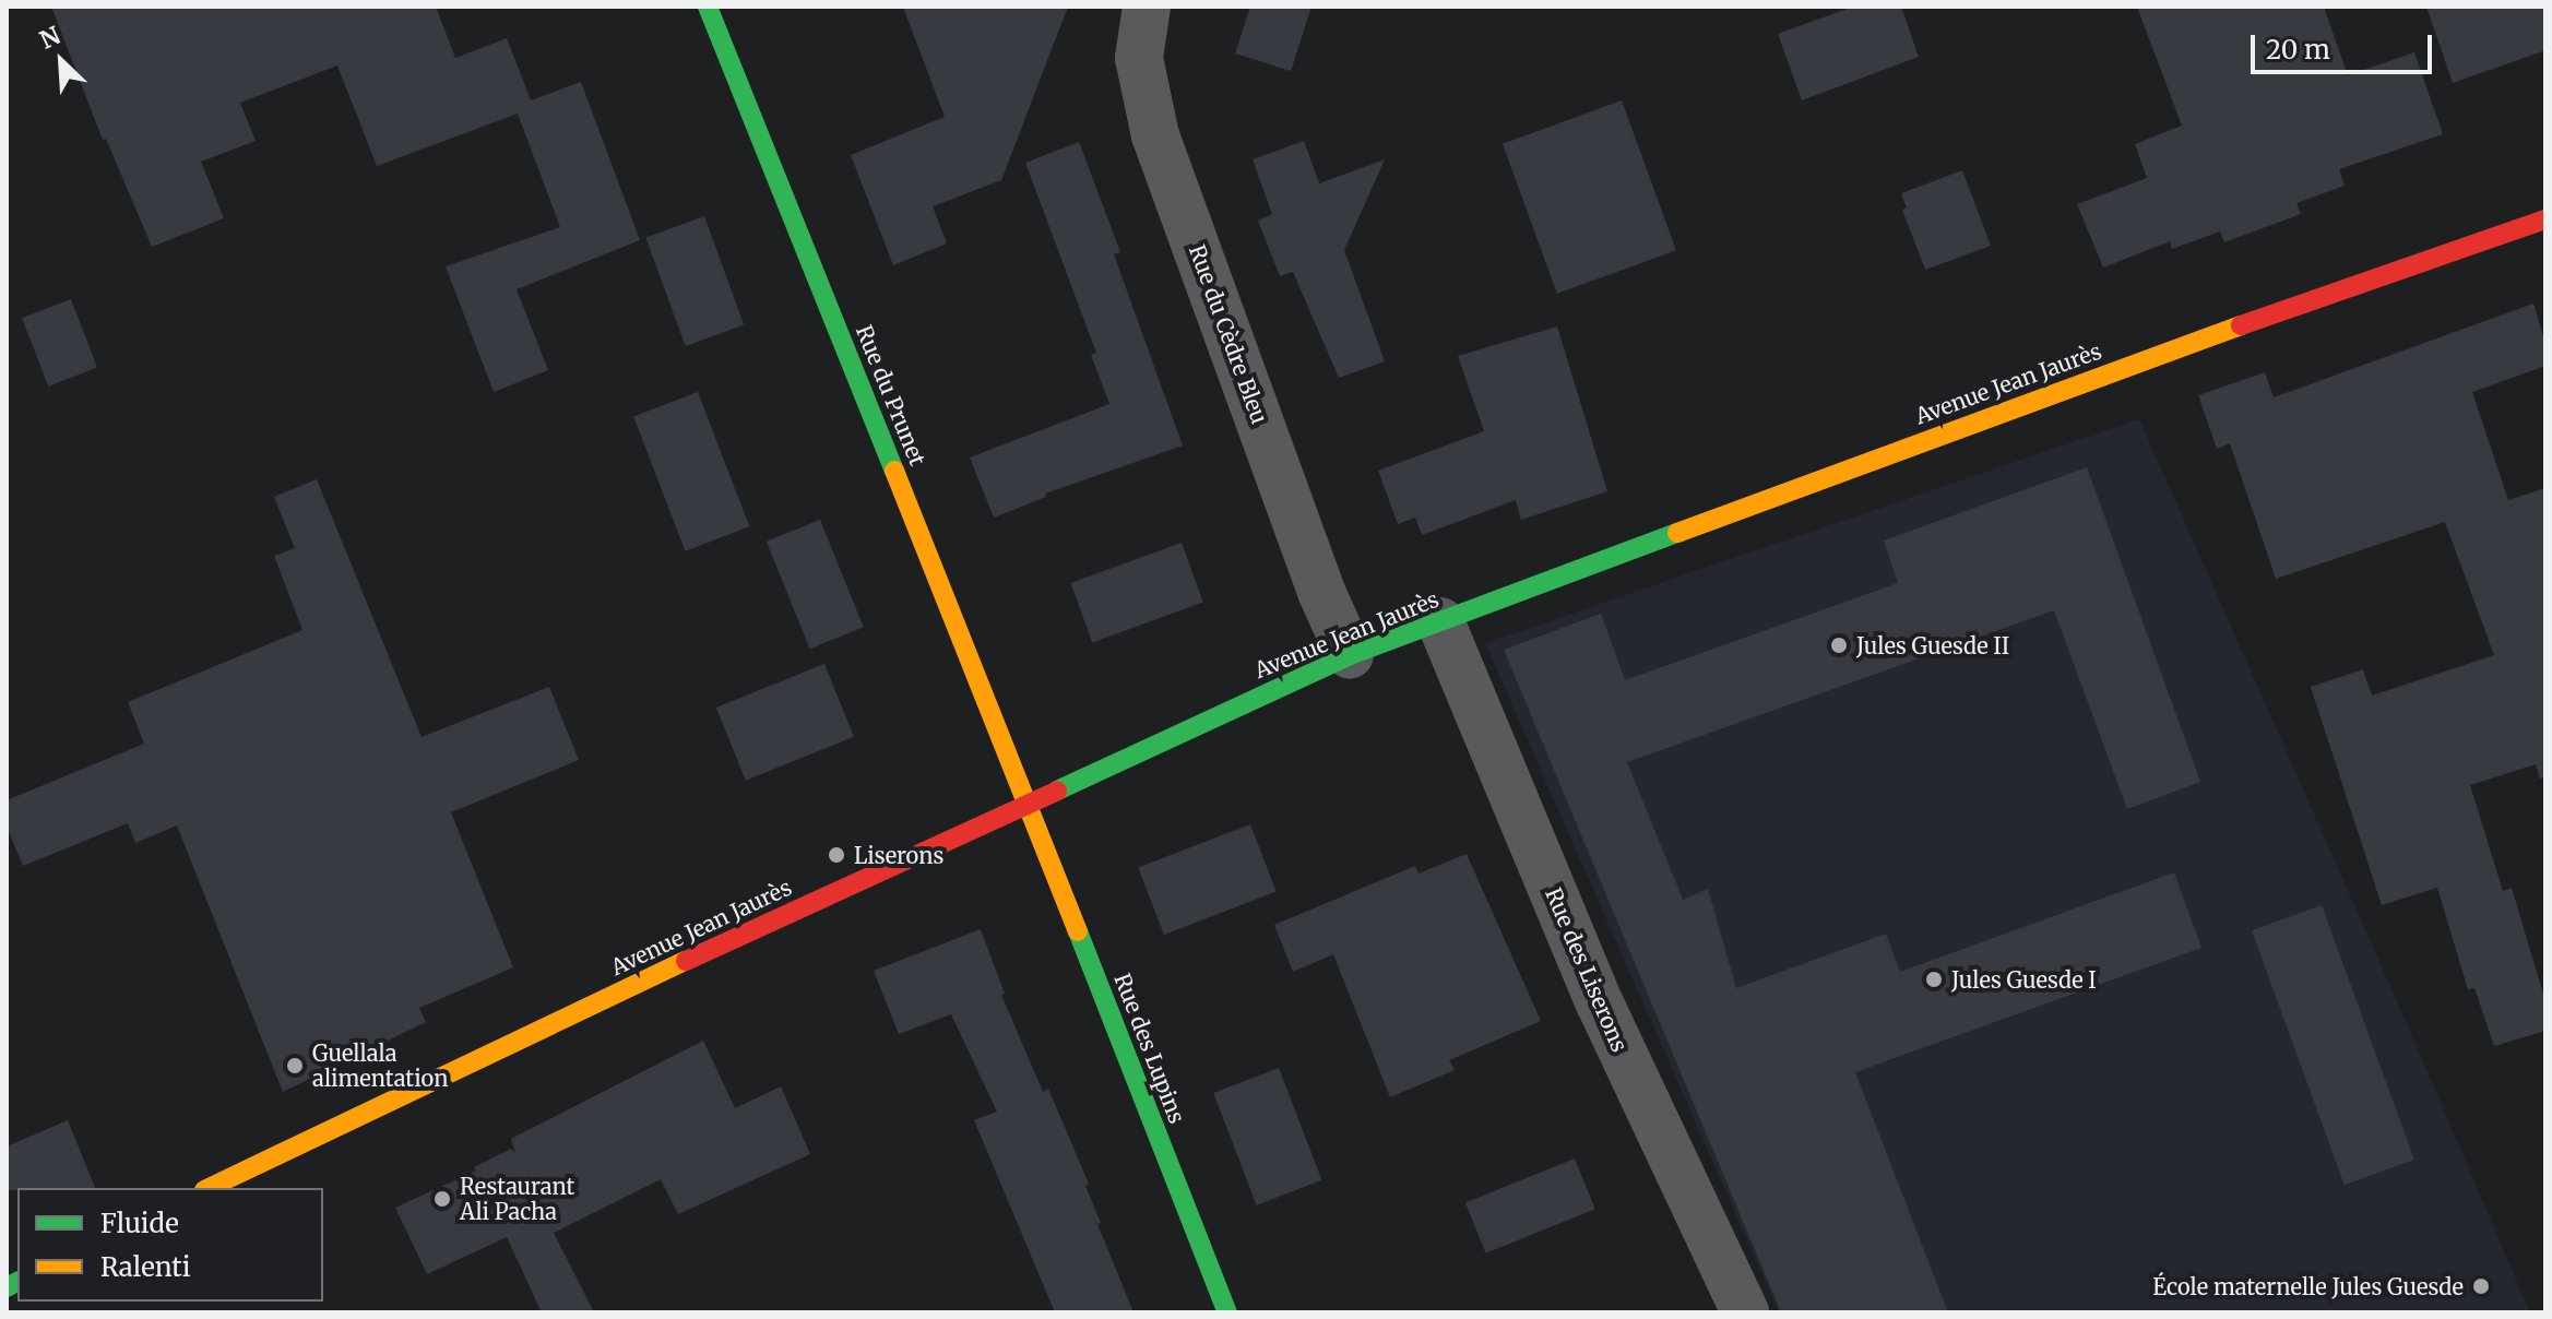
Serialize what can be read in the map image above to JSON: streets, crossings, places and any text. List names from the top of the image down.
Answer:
{
  "streets": {
    "main road": ["Avenue Jean Jaurès", "Rue du Prunet", "Rue des Lupins"],
    "street": ["Rue du Cèdre Bleu", "Rue des Liserons"]
  },
  "crossings": [
    ["Rue du Cèdre Bleu", "Avenue Jean Jaurès"],
    ["Avenue Jean Jaurès", "Rue du Prunet"],
    ["Avenue Jean Jaurès", "Rue des Liserons"],
    ["Avenue Jean Jaurès", "Rue des Lupins"],
    ["Rue du Prunet", "Rue des Lupins"]
  ],
  "places": [
    "Jules Guesde II",
    "Liserons",
    "Jules Guesde I",
    "Guellala alimentation",
    "Restaurant Ali Pacha",
    "École maternelle Jules Guesde"
  ],
  "legend": ["Fluide", "Ralenti"],
  "scale_bar": "20 m",
  "north": "top left"
}
